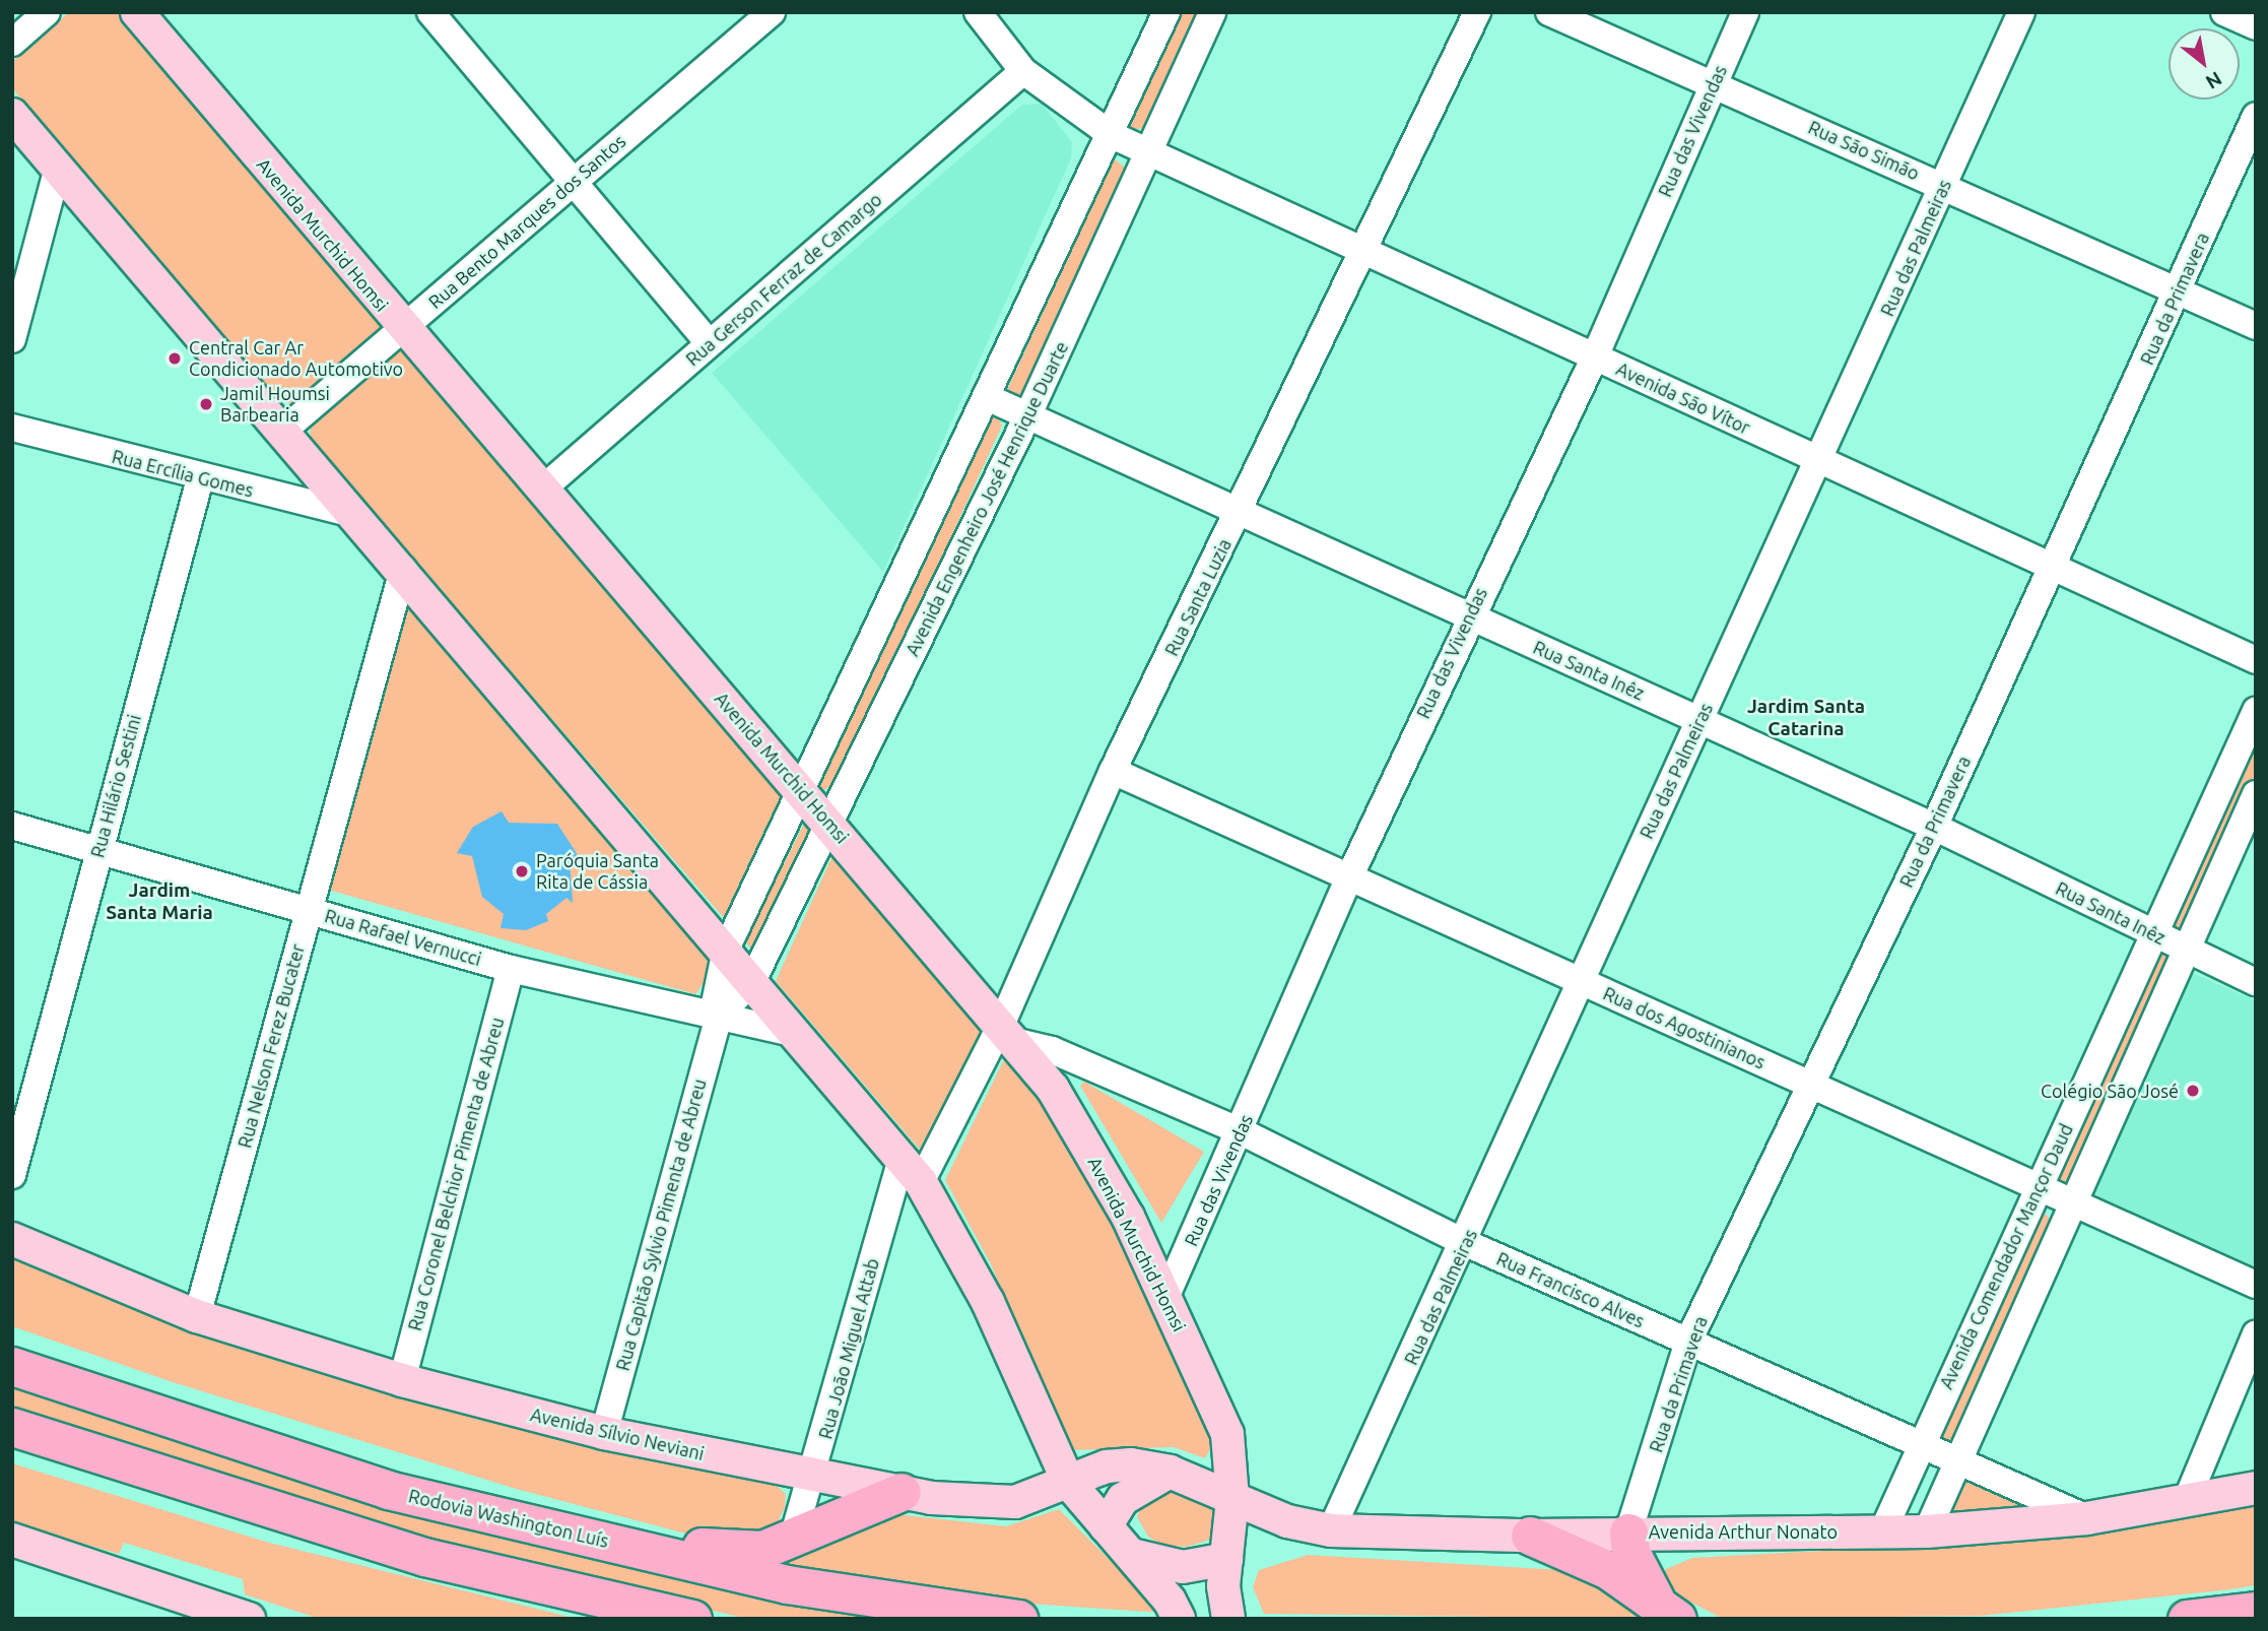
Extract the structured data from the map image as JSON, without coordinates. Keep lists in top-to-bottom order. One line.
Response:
{"streets":{"highway":["Rodovia Washington Luís"],"main road":["Avenida Murchid Homsi","Avenida Sílvio Neviani","Avenida Arthur Nonato"],"street":["Rua das Vivendas","Rua São Simão","Rua Bento Marques dos Santos","Rua das Palmeiras","Rua Gerson Ferraz de Camargo","Rua da Primavera","Avenida São Vítor","Rua Ercília Gomes","Avenida Engenheiro José Henrique Duarte","Rua Santa Luzia","Rua Santa Inêz","Rua Hilário Sestini","Rua Rafael Vernucci","Rua dos Agostinianos","Rua Nelson Ferez Bucater","Rua Coronel Belchior Pimenta de Abreu","Rua Capitão Sylvio Pimenta de Abreu","Avenida Comendador Mançor Daud","Rua Francisco Alves","Rua João Miguel Attab"]},"crossings":[["Rua das Vivendas","Rua São Simão"],["Rua das Vivendas","Avenida Murchid Homsi"],["Rua das Vivendas","Avenida São Vítor"],["Rua das Vivendas","Rua Santa Inêz"],["Rua das Vivendas","Rua dos Agostinianos"],["Rua das Vivendas","Rua Francisco Alves"],["Rua São Simão","Rua das Palmeiras"],["Rua São Simão","Rua da Primavera"],["Rua Bento Marques dos Santos","Avenida Murchid Homsi"],["Avenida Murchid Homsi","Rua Gerson Ferraz de Camargo"],["Avenida Murchid Homsi","Avenida Engenheiro José Henrique Duarte"],["Avenida Murchid Homsi","Rua Santa Luzia"],["Avenida Murchid Homsi","Rua Francisco Alves"],["Avenida Murchid Homsi","Avenida Sílvio Neviani"],["Avenida Murchid Homsi","Avenida Arthur Nonato"],["Rua das Palmeiras","Avenida São Vítor"],["Rua das Palmeiras","Rua Santa Inêz"],["Rua das Palmeiras","Rua dos Agostinianos"],["Rua das Palmeiras","Rua Francisco Alves"],["Rua das Palmeiras","Avenida Arthur Nonato"],["Rua Gerson Ferraz de Camargo","Avenida São Vítor"],["Rua da Primavera","Avenida São Vítor"],["Rua da Primavera","Rua Santa Inêz"],["Rua da Primavera","Rua dos Agostinianos"],["Rua da Primavera","Rua Francisco Alves"],["Rua da Primavera","Avenida Arthur Nonato"],["Avenida São Vítor","Avenida Engenheiro José Henrique Duarte"],["Avenida São Vítor","Rua Santa Luzia"],["Rua Ercília Gomes","Rua Hilário Sestini"],["Avenida Engenheiro José Henrique Duarte","Rua Santa Inêz"],["Avenida Engenheiro José Henrique Duarte","Rua Capitão Sylvio Pimenta de Abreu"],["Rua Santa Luzia","Rua Santa Inêz"],["Rua Santa Luzia","Rua dos Agostinianos"],["Rua Santa Luzia","Rua Francisco Alves"],["Rua Santa Luzia","Rua João Miguel Attab"],["Rua Santa Inêz","Avenida Comendador Mançor Daud"],["Rua Hilário Sestini","Rua Rafael Vernucci"],["Rua Rafael Vernucci","Rua Nelson Ferez Bucater"],["Rua Rafael Vernucci","Rua Coronel Belchior Pimenta de Abreu"],["Rua Rafael Vernucci","Rua Capitão Sylvio Pimenta de Abreu"],["Rua dos Agostinianos","Avenida Comendador Mançor Daud"],["Rua Nelson Ferez Bucater","Avenida Sílvio Neviani"],["Rua Coronel Belchior Pimenta de Abreu","Avenida Sílvio Neviani"],["Rua Capitão Sylvio Pimenta de Abreu","Avenida Sílvio Neviani"],["Avenida Comendador Mançor Daud","Rua Francisco Alves"],["Avenida Comendador Mançor Daud","Avenida Arthur Nonato"],["Rua Francisco Alves","Avenida Arthur Nonato"],["Rua João Miguel Attab","Avenida Sílvio Neviani"],["Avenida Sílvio Neviani","Avenida Arthur Nonato"]],"districts":["Jardim Santa Catarina","Jardim Santa Maria"],"places":["Central Car Ar Condicionado Automotivo","Jamil Houmsi Barbearia","Paróquia Santa Rita de Cássia","Colégio São José"],"north":"bottom right"}
